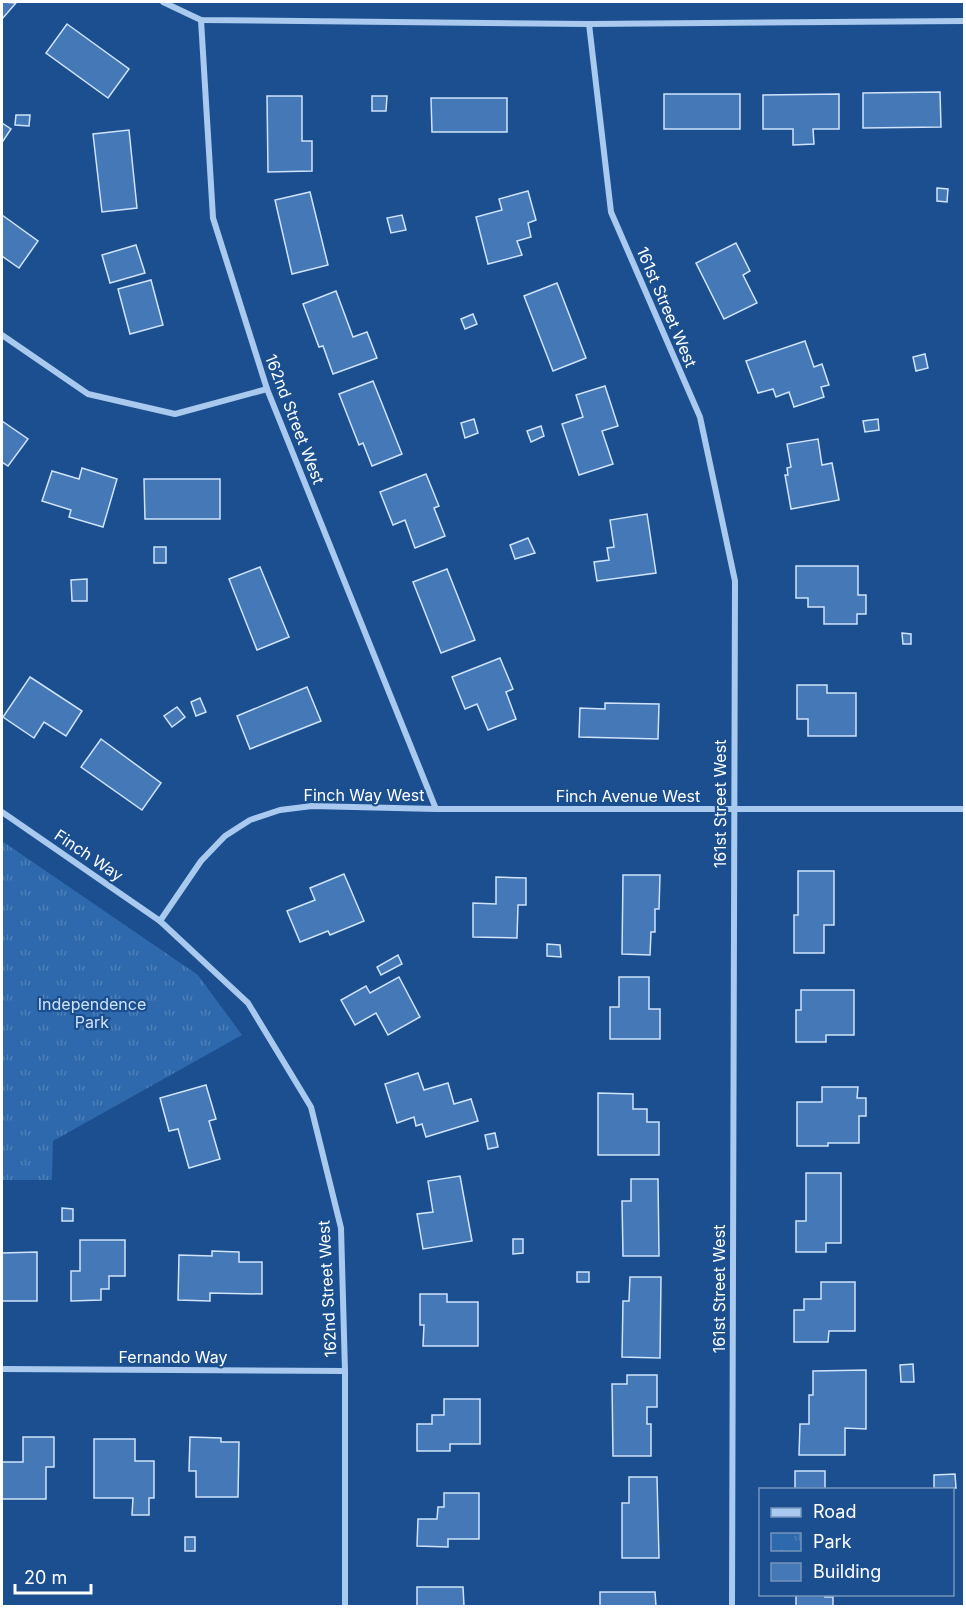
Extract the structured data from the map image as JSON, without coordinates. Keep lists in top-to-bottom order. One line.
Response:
{"streets":{"street":["161st Street West","162nd Street West","Finch Way West","Finch Avenue West","Finch Way","Fernando Way"]},"crossings":[["161st Street West","Finch Avenue West"],["162nd Street West","Finch Way West"],["162nd Street West","Finch Avenue West"],["162nd Street West","Finch Way"],["162nd Street West","Fernando Way"],["Finch Way West","Finch Avenue West"],["Finch Way West","Finch Way"]],"parks":["Independence Park"],"legend":["Road","Park","Building"],"scale_bar":"20 m"}
